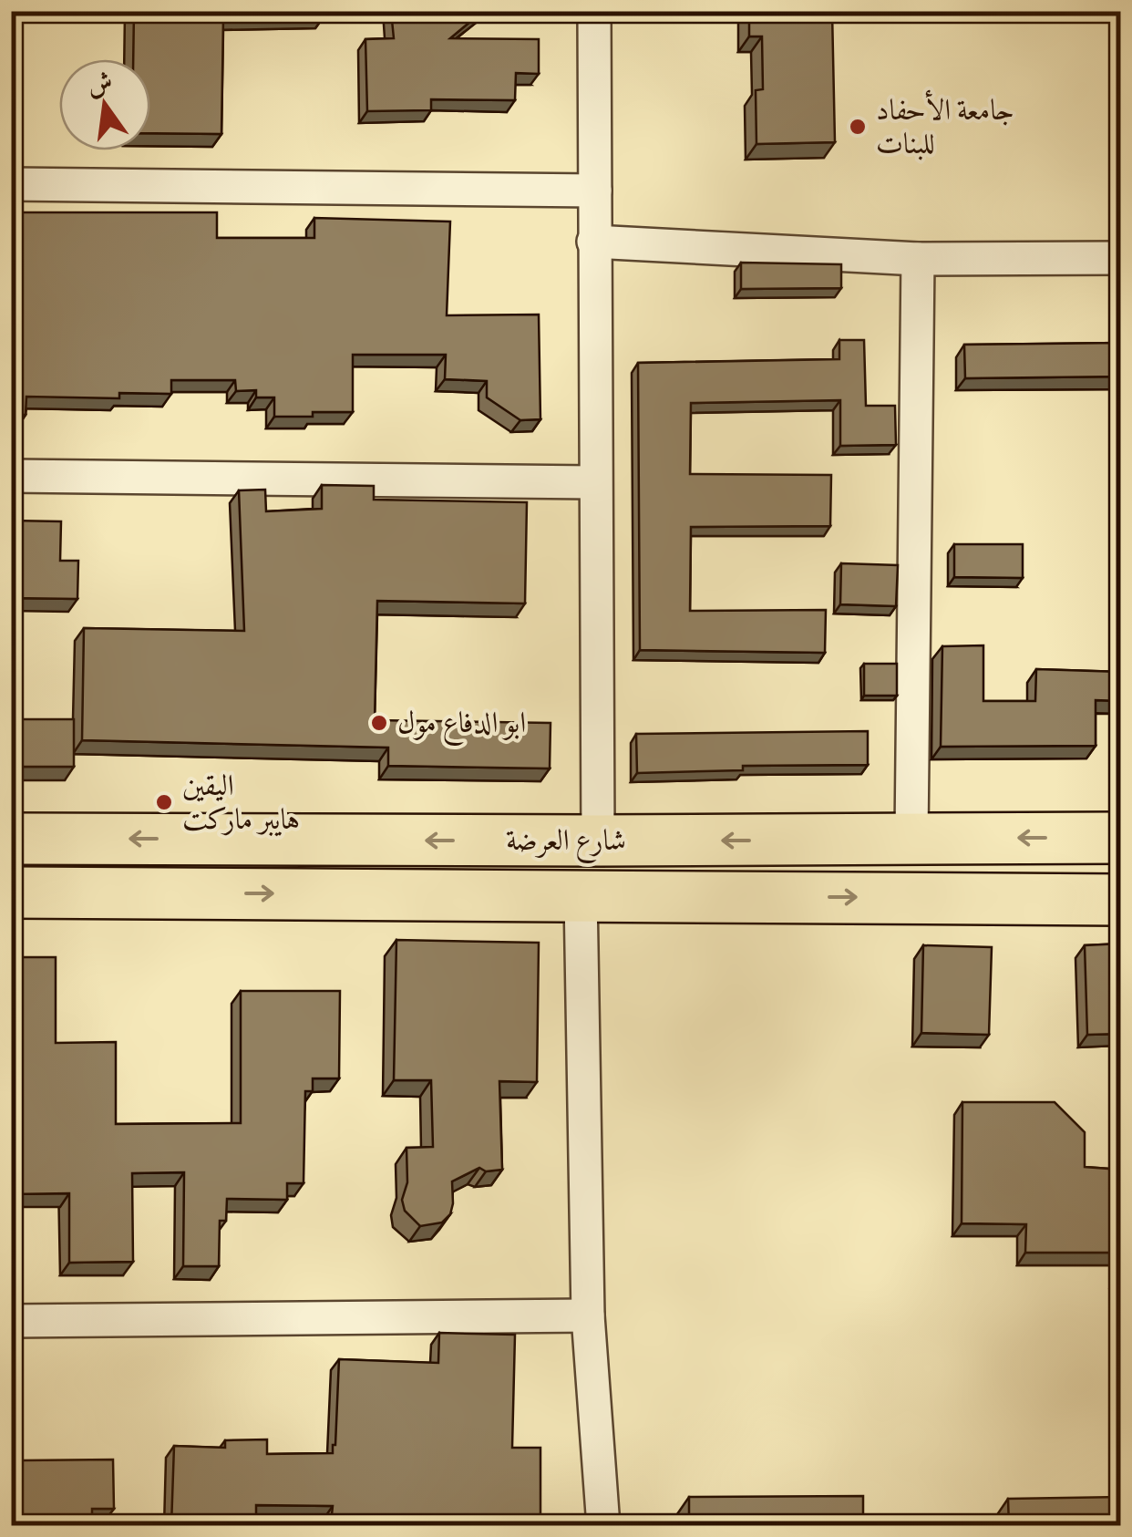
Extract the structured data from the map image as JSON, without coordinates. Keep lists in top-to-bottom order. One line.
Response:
{"streets":{"main road":["شارع العرضة"]},"places":["جامعة الأحفاد للبنات","ابو الدفاع مول","اليقين هايبر ماركت"],"north":"top"}
